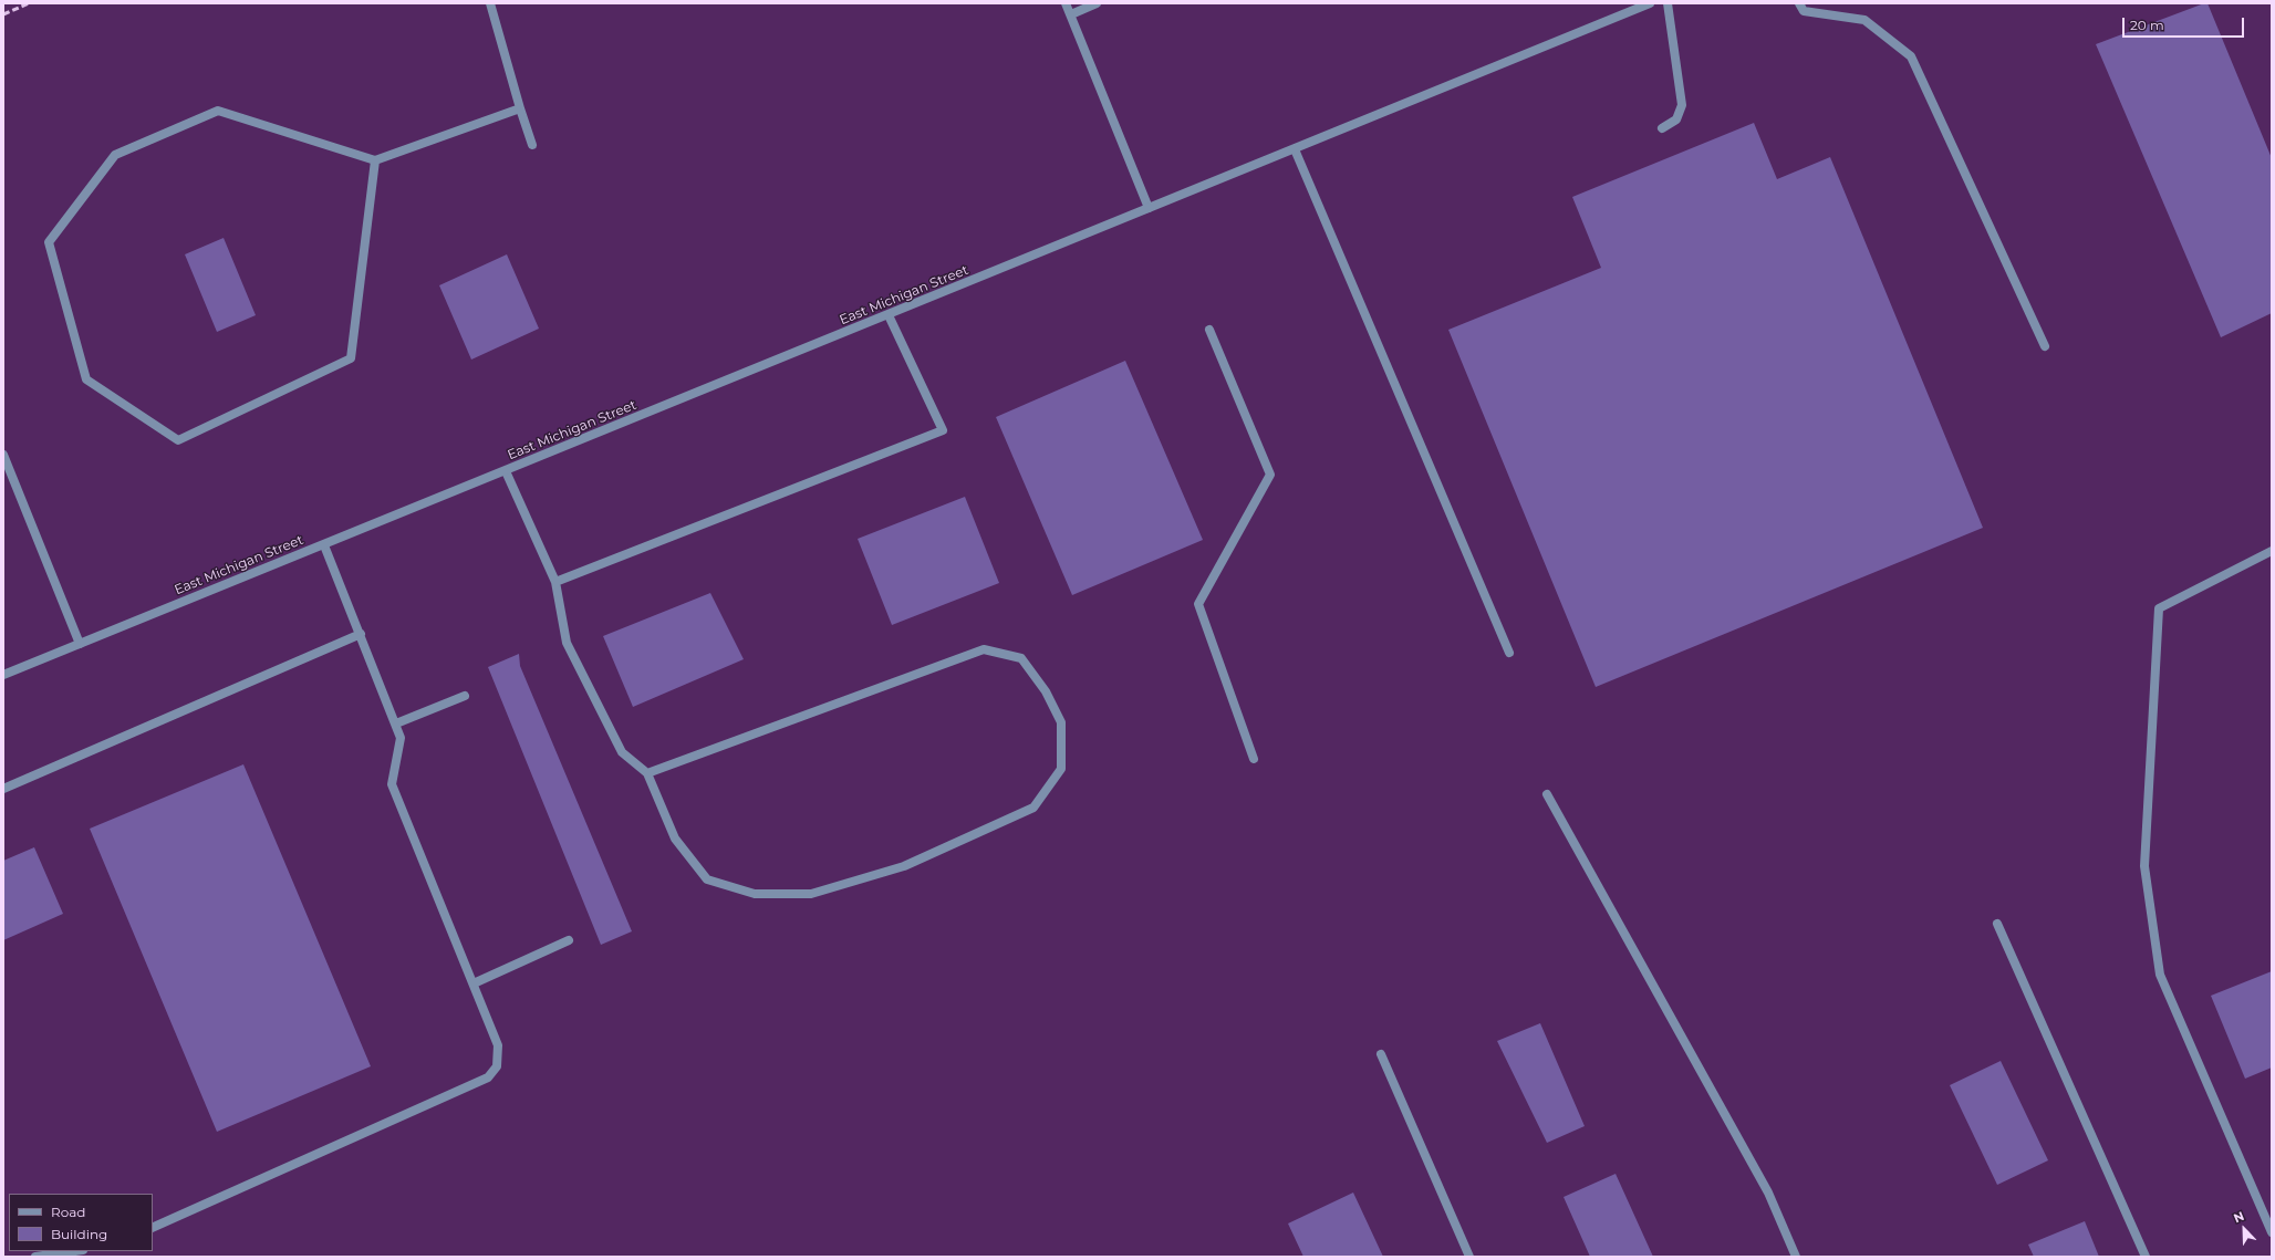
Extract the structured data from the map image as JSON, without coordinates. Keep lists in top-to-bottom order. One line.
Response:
{"streets":{"street":["East Michigan Street"]},"legend":["Road","Building"],"scale_bar":"20 m","north":"top left"}
